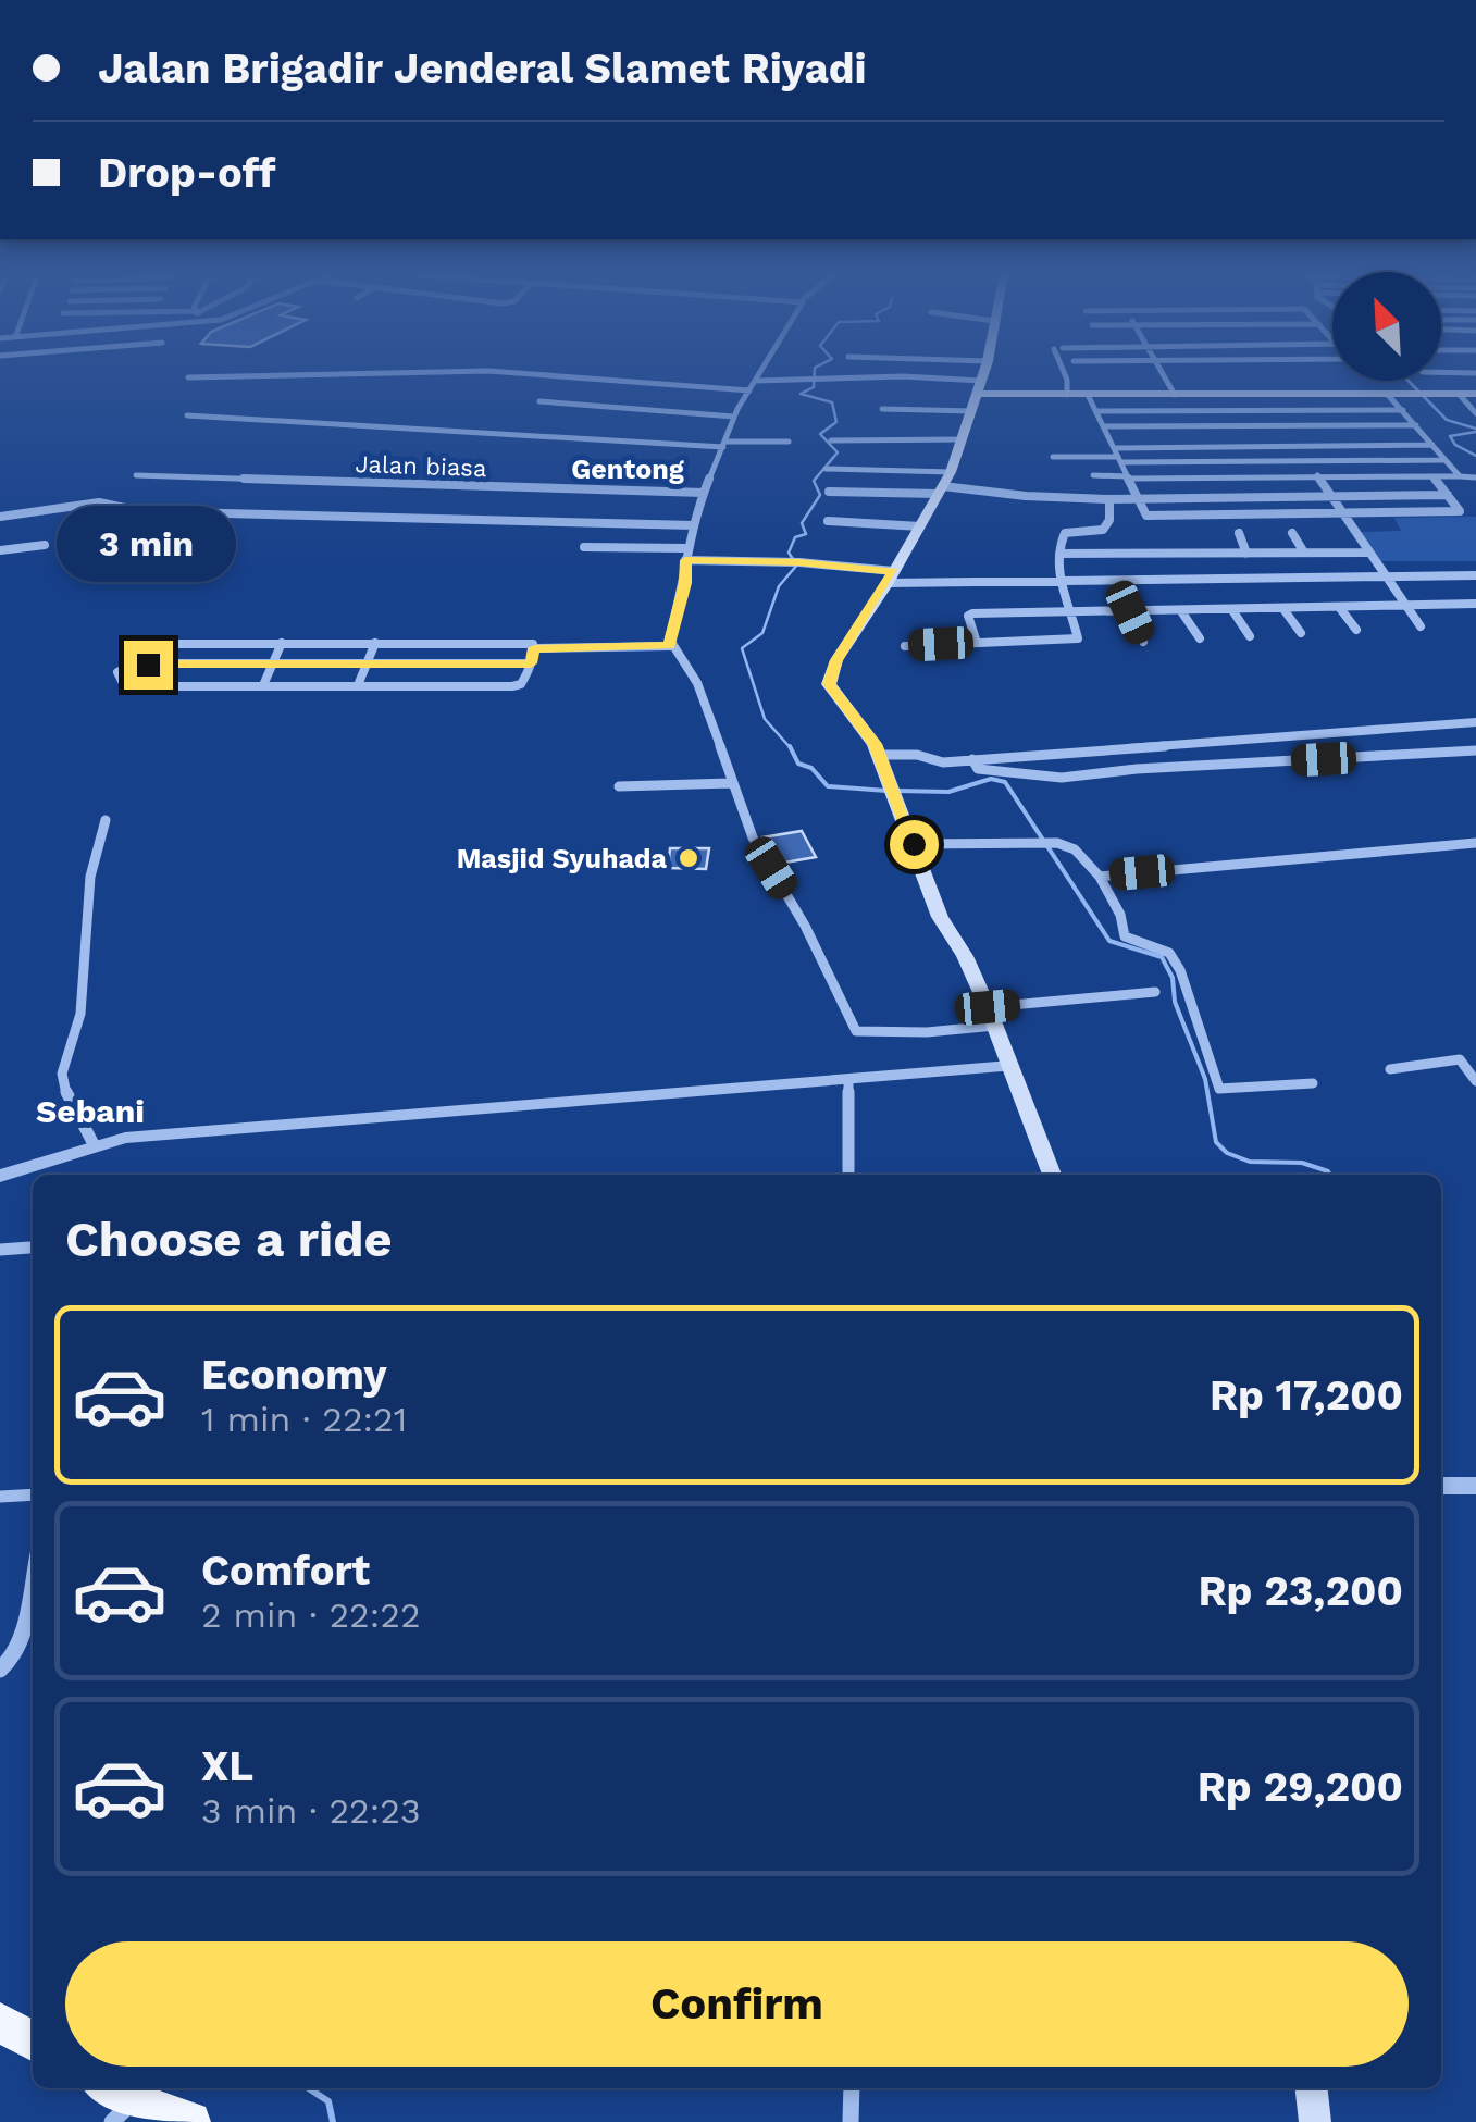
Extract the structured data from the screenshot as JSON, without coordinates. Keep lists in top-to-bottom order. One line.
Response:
{"streets":{"street":["Jalan biasa"]},"districts":["Gentong","Sebani"],"places":["Masjid Syuhada"],"north":"top left","page":{"banner":["Jalan Brigadir Jenderal Slamet Riyadi","Drop-off"],"bubble":"3 min","heading":"Choose a ride","list":[{"name":"Economy","note":"1 min · 22:21","value":"Rp 17,200"},{"name":"Comfort","note":"2 min · 22:22","value":"Rp 23,200"},{"name":"XL","note":"3 min · 22:23","value":"Rp 29,200"}],"buttons":"Confirm"}}
